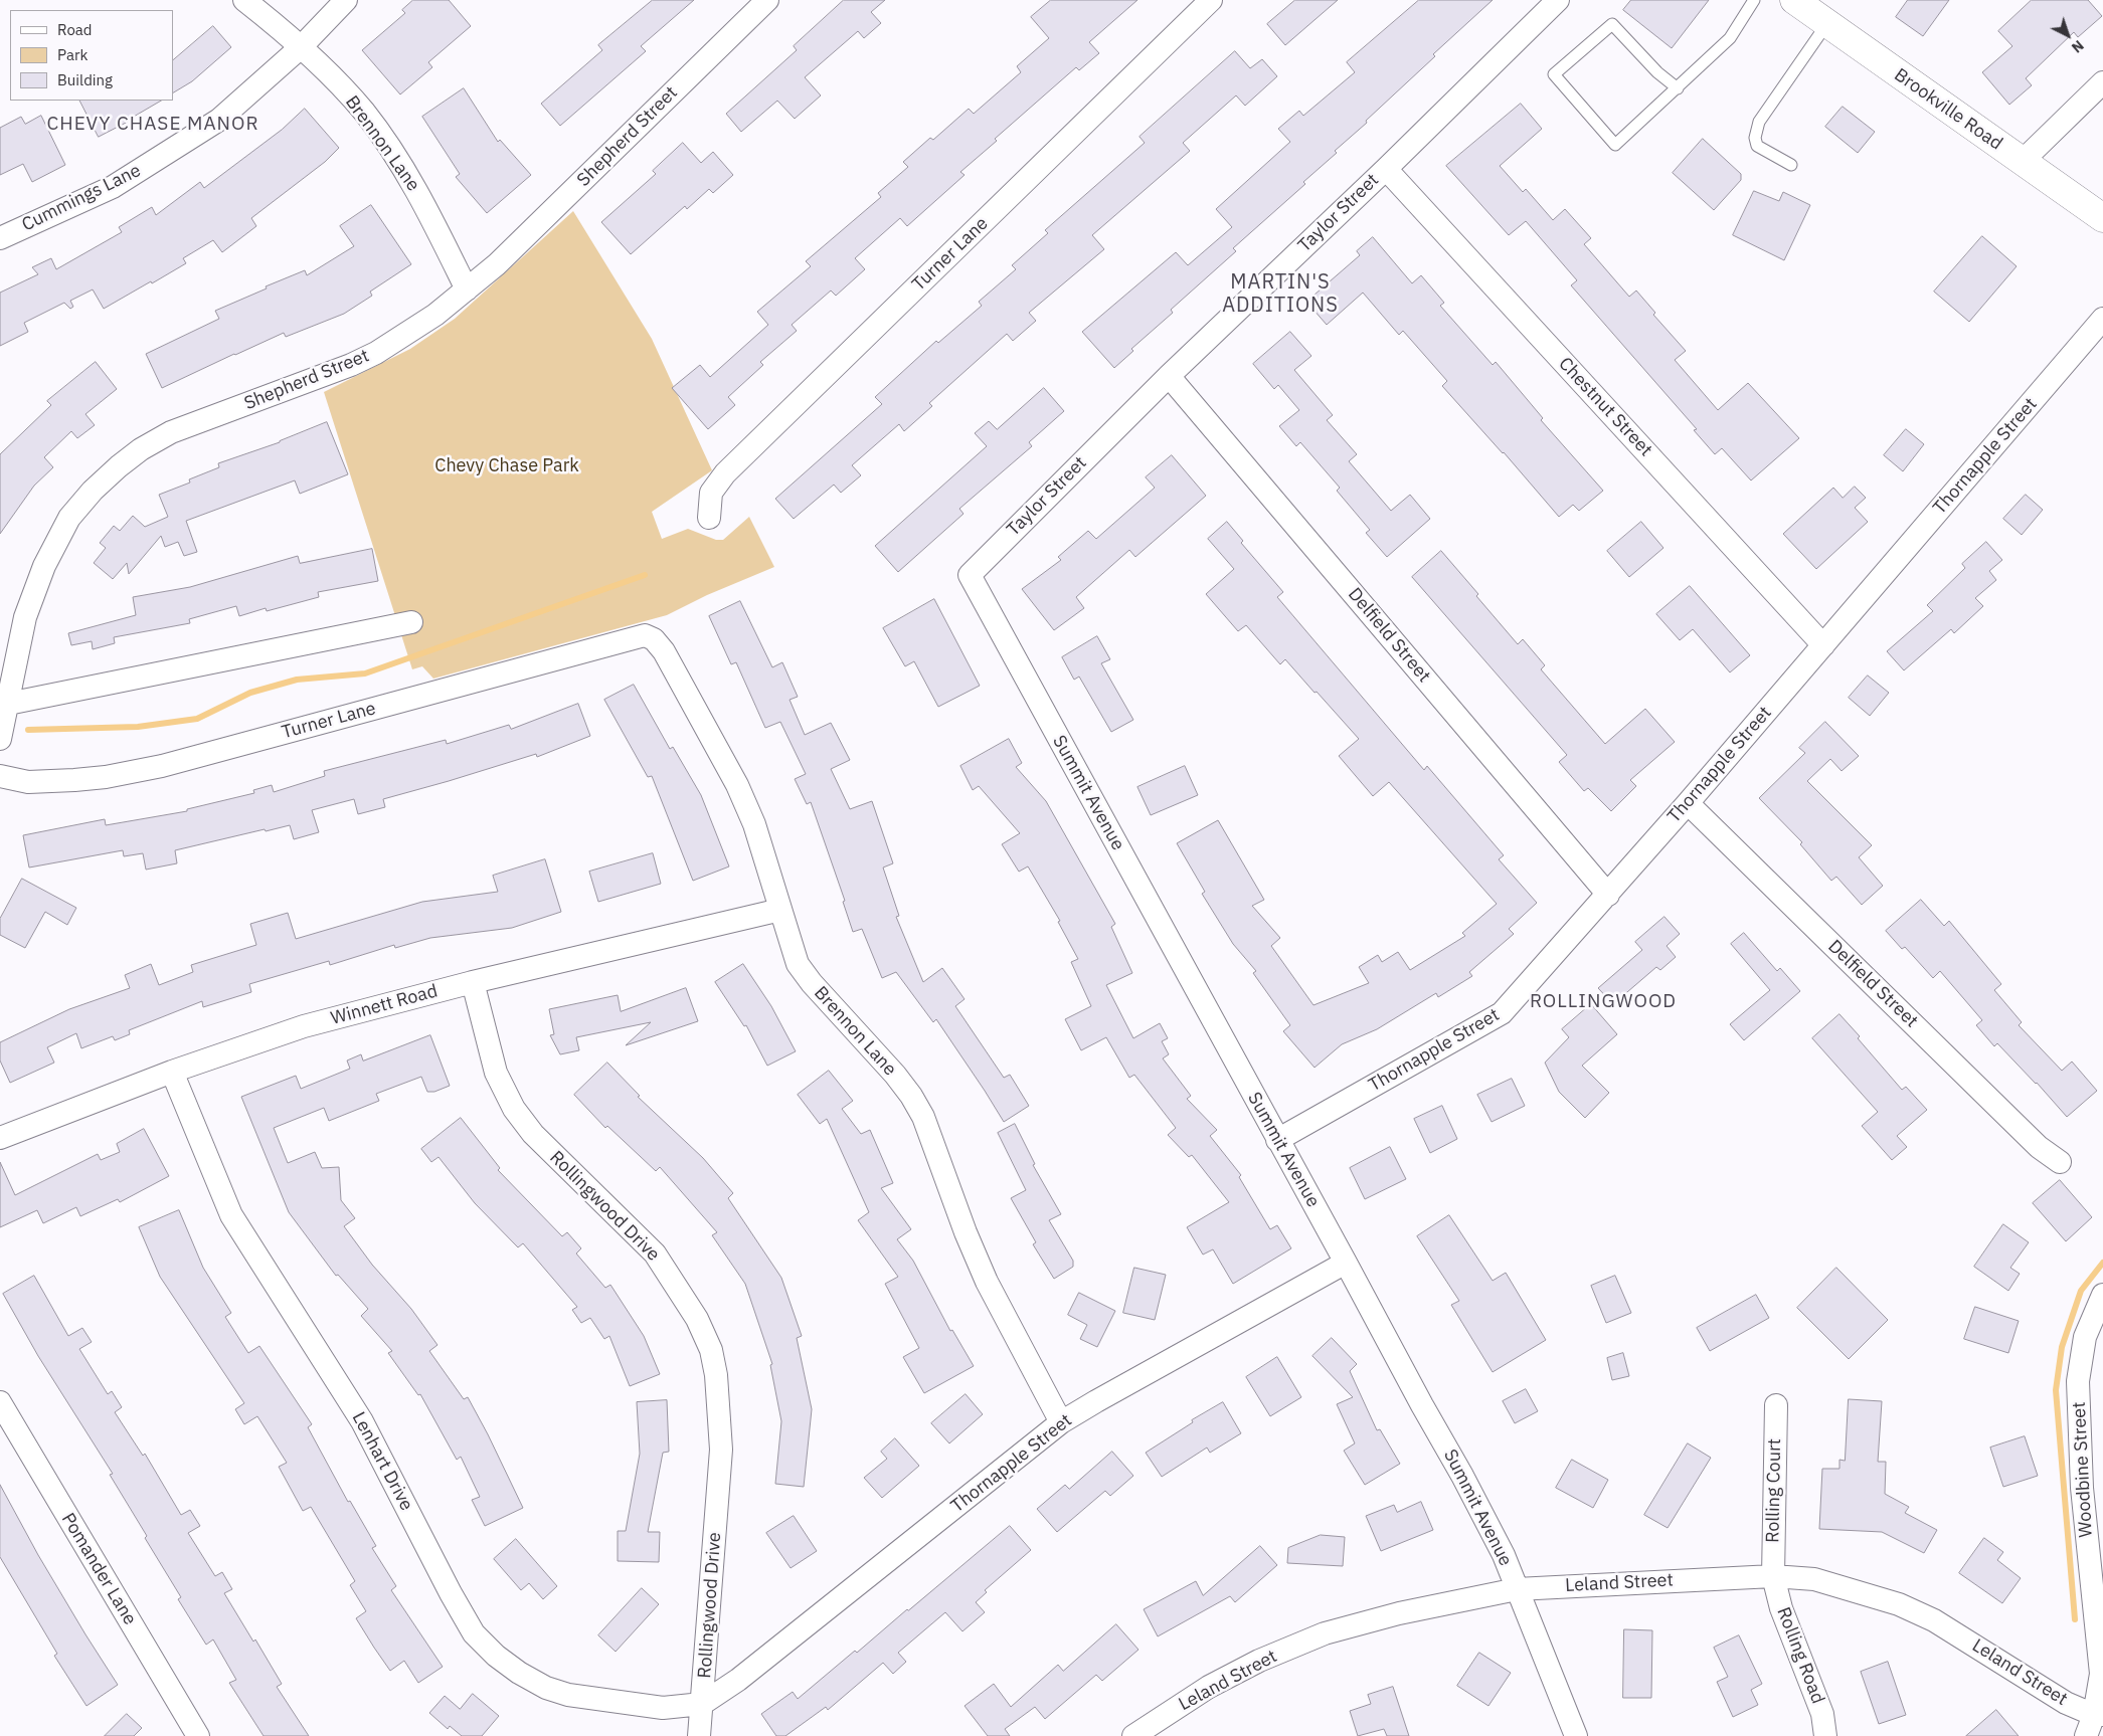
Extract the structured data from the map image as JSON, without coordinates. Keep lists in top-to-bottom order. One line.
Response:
{"streets":{"main road":["Brookville Road"],"street":["Shepherd Street","Brennon Lane","Cummings Lane","Taylor Street","Turner Lane","Chestnut Street","Thornapple Street","Delfield Street","Summit Avenue","Winnett Road","Rollingwood Drive","Lenhart Drive","Woodbine Street","Rolling Court","Pomander Lane","Leland Street","Rolling Road"]},"crossings":[["Shepherd Street","Brennon Lane"],["Brennon Lane","Cummings Lane"],["Brennon Lane","Turner Lane"],["Brennon Lane","Thornapple Street"],["Brennon Lane","Winnett Road"],["Taylor Street","Chestnut Street"],["Taylor Street","Delfield Street"],["Taylor Street","Summit Avenue"],["Chestnut Street","Thornapple Street"],["Thornapple Street","Delfield Street"],["Thornapple Street","Summit Avenue"],["Thornapple Street","Rollingwood Drive"],["Thornapple Street","Lenhart Drive"],["Summit Avenue","Leland Street"],["Winnett Road","Rollingwood Drive"],["Winnett Road","Lenhart Drive"],["Rollingwood Drive","Lenhart Drive"],["Woodbine Street","Leland Street"],["Rolling Court","Leland Street"],["Rolling Court","Rolling Road"],["Leland Street","Rolling Road"]],"districts":["CHEVY CHASE MANOR","MARTIN'S ADDITIONS","ROLLINGWOOD"],"parks":["Chevy Chase Park"],"legend":["Road","Park","Building"],"north":"bottom right"}
